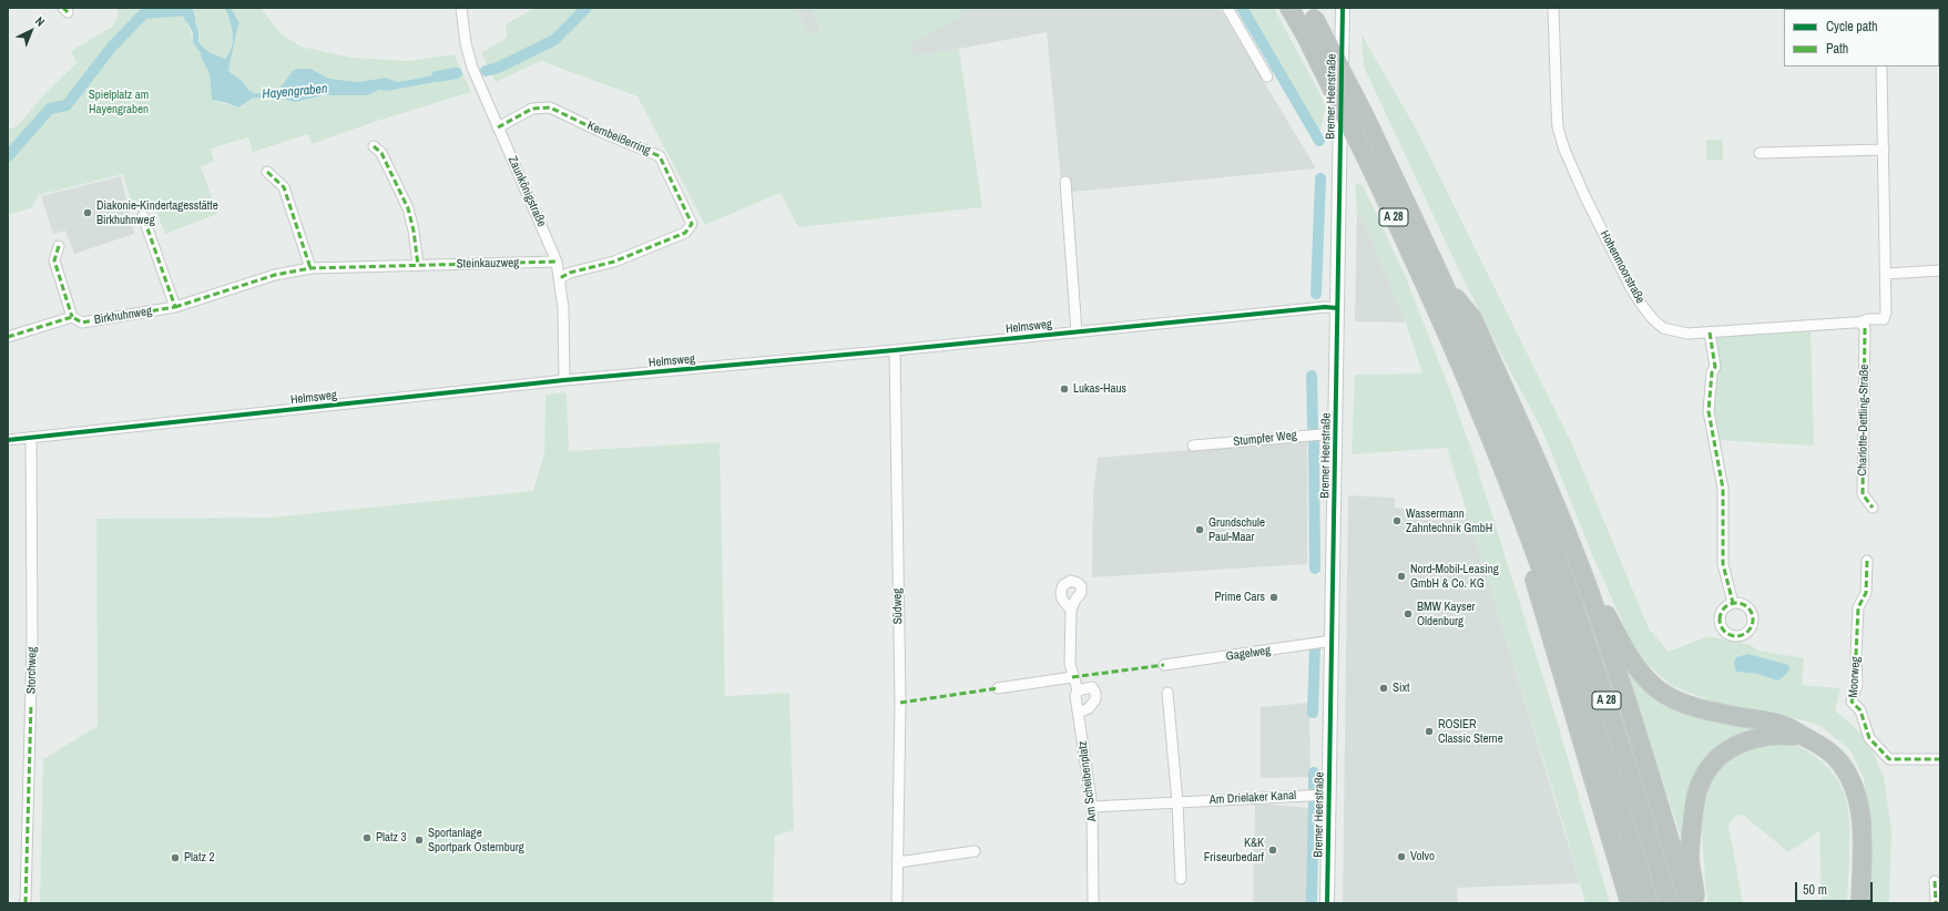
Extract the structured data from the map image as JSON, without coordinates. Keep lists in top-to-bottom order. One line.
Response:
{"streets":{"highway":["A 28"],"street":["Bremer Heerstraße","Kernbeißerring","Zaunkönigstraße","Steinkauzweg","Hohenmoorstraße","Birkhuhnweg","Helmsweg","Charlotte-Dettling-Straße","Stumpfer Weg","Südweg","Gagelweg","Storchweg","Moorweg","Am Scheibenplatz","Am Drielaker Kanal"]},"crossings":[["Bremer Heerstraße","Helmsweg"],["Bremer Heerstraße","Stumpfer Weg"],["Bremer Heerstraße","Gagelweg"],["Bremer Heerstraße","Am Drielaker Kanal"],["Kernbeißerring","Zaunkönigstraße"],["Zaunkönigstraße","Steinkauzweg"],["Zaunkönigstraße","Helmsweg"],["Steinkauzweg","Birkhuhnweg"],["Hohenmoorstraße","Charlotte-Dettling-Straße"],["Helmsweg","Südweg"],["Helmsweg","Storchweg"],["Am Scheibenplatz","Am Drielaker Kanal"]],"water":["Hayengraben"],"parks":["Spielplatz am Hayengraben"],"places":["Diakonie-Kindertagesstätte Birkhuhnweg","Lukas-Haus","Wassermann Zahntechnik GmbH","Grundschule Paul-Maar","Nord-Mobil-Leasing GmbH & Co. KG","Prime Cars","BMW Kayser Oldenburg","Sixt","ROSIER Classic Sterne","Platz 3","Sportanlage Sportpark Osternburg","K&K Friseurbedarf","Volvo","Platz 2"],"legend":["Cycle path","Path"],"scale_bar":"50 m","north":"top right"}
